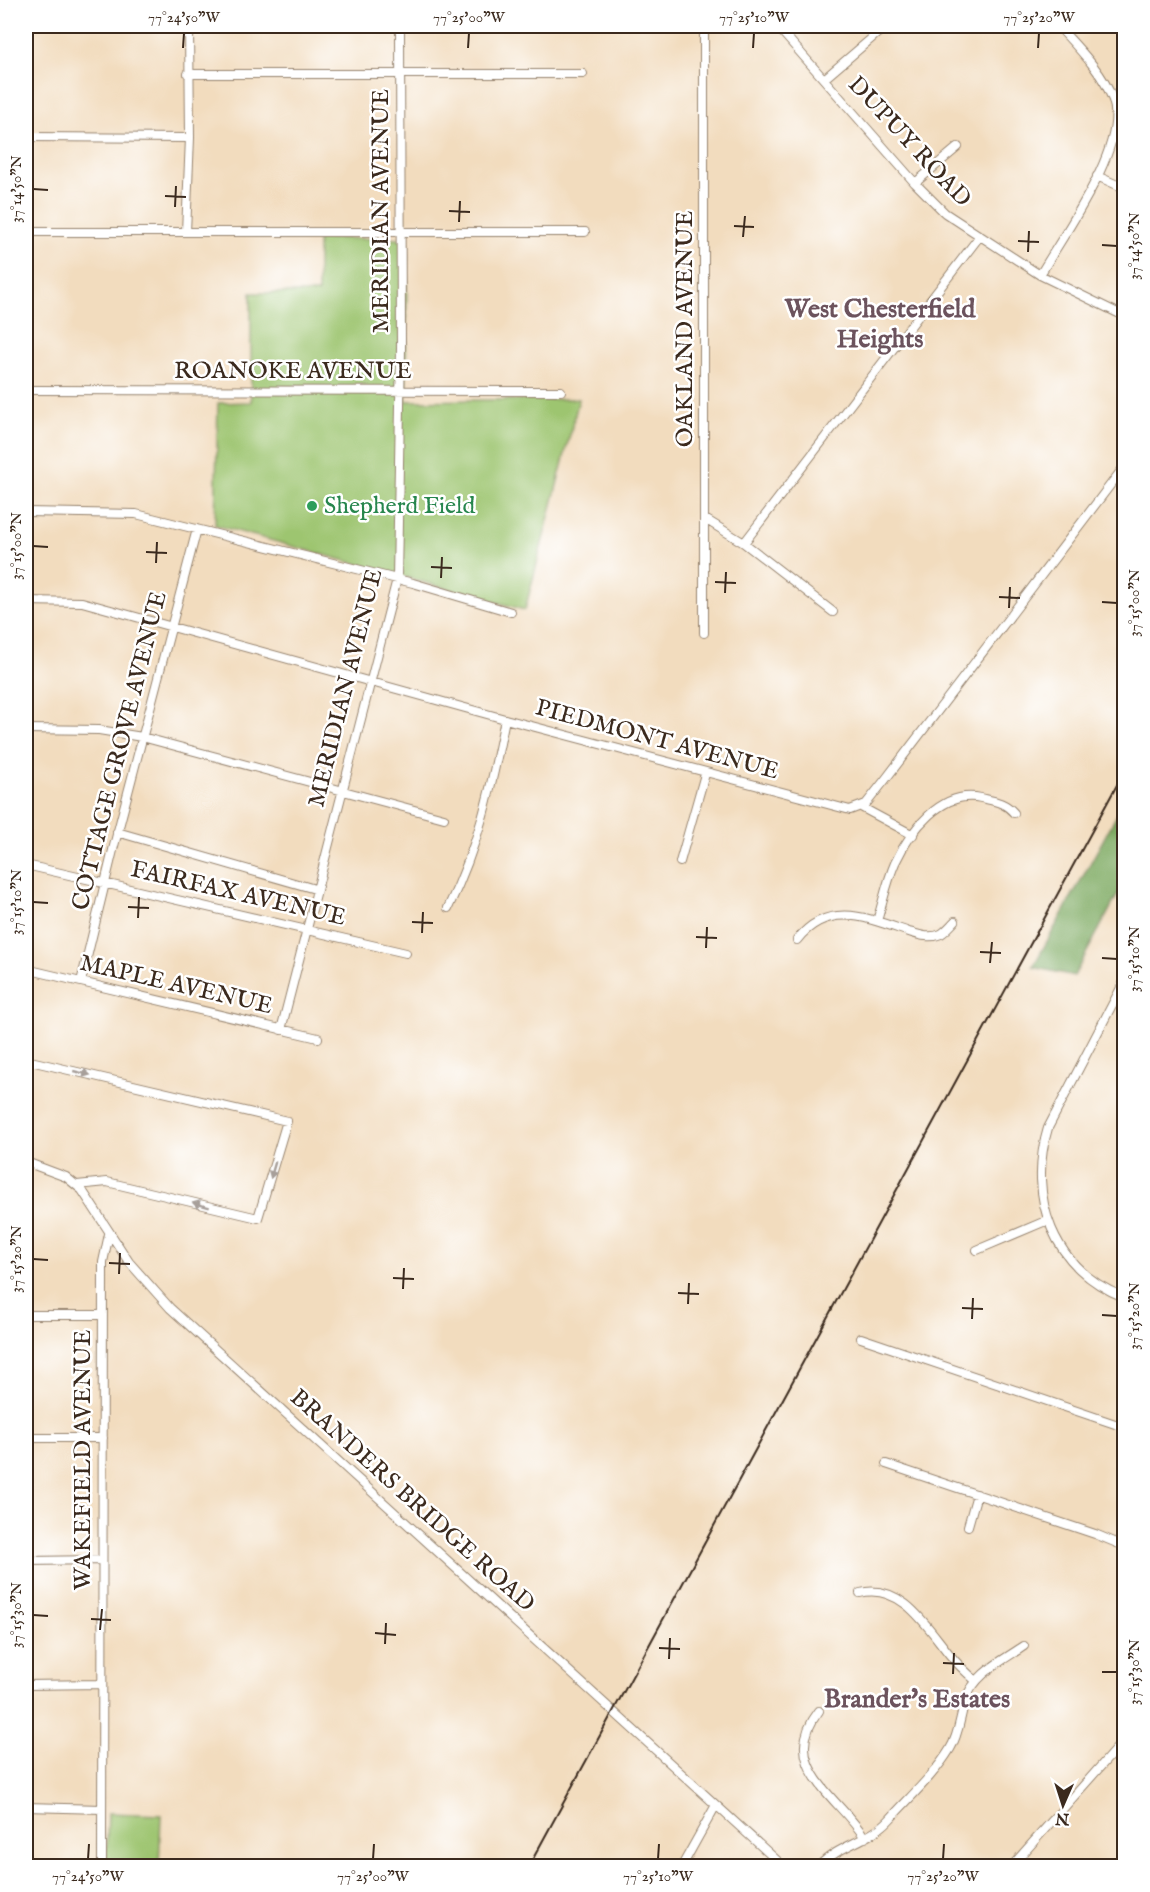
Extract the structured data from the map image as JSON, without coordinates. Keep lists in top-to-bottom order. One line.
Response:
{"streets":{"street":["DUPUY ROAD","MERIDIAN AVENUE","OAKLAND AVENUE","ROANOKE AVENUE","PIEDMONT AVENUE","COTTAGE GROVE AVENUE","FAIRFAX AVENUE","MAPLE AVENUE","WAKEFIELD AVENUE","BRANDERS BRIDGE ROAD"]},"crossings":[["MERIDIAN AVENUE","ROANOKE AVENUE"],["MERIDIAN AVENUE","PIEDMONT AVENUE"],["MERIDIAN AVENUE","FAIRFAX AVENUE"],["MERIDIAN AVENUE","MAPLE AVENUE"],["PIEDMONT AVENUE","COTTAGE GROVE AVENUE"],["COTTAGE GROVE AVENUE","FAIRFAX AVENUE"],["COTTAGE GROVE AVENUE","MAPLE AVENUE"],["WAKEFIELD AVENUE","BRANDERS BRIDGE ROAD"]],"districts":["West Chesterfield Heights","Brander's Estates"],"places":["Shepherd Field"],"north":"bottom","coordinates":["77°24'50\"W","77°25'00\"W","77°25'10\"W","77°25'20\"W","37°14'50\"N","37°15'00\"N","37°15'10\"N","37°15'20\"N","37°15'30\"N"]}
